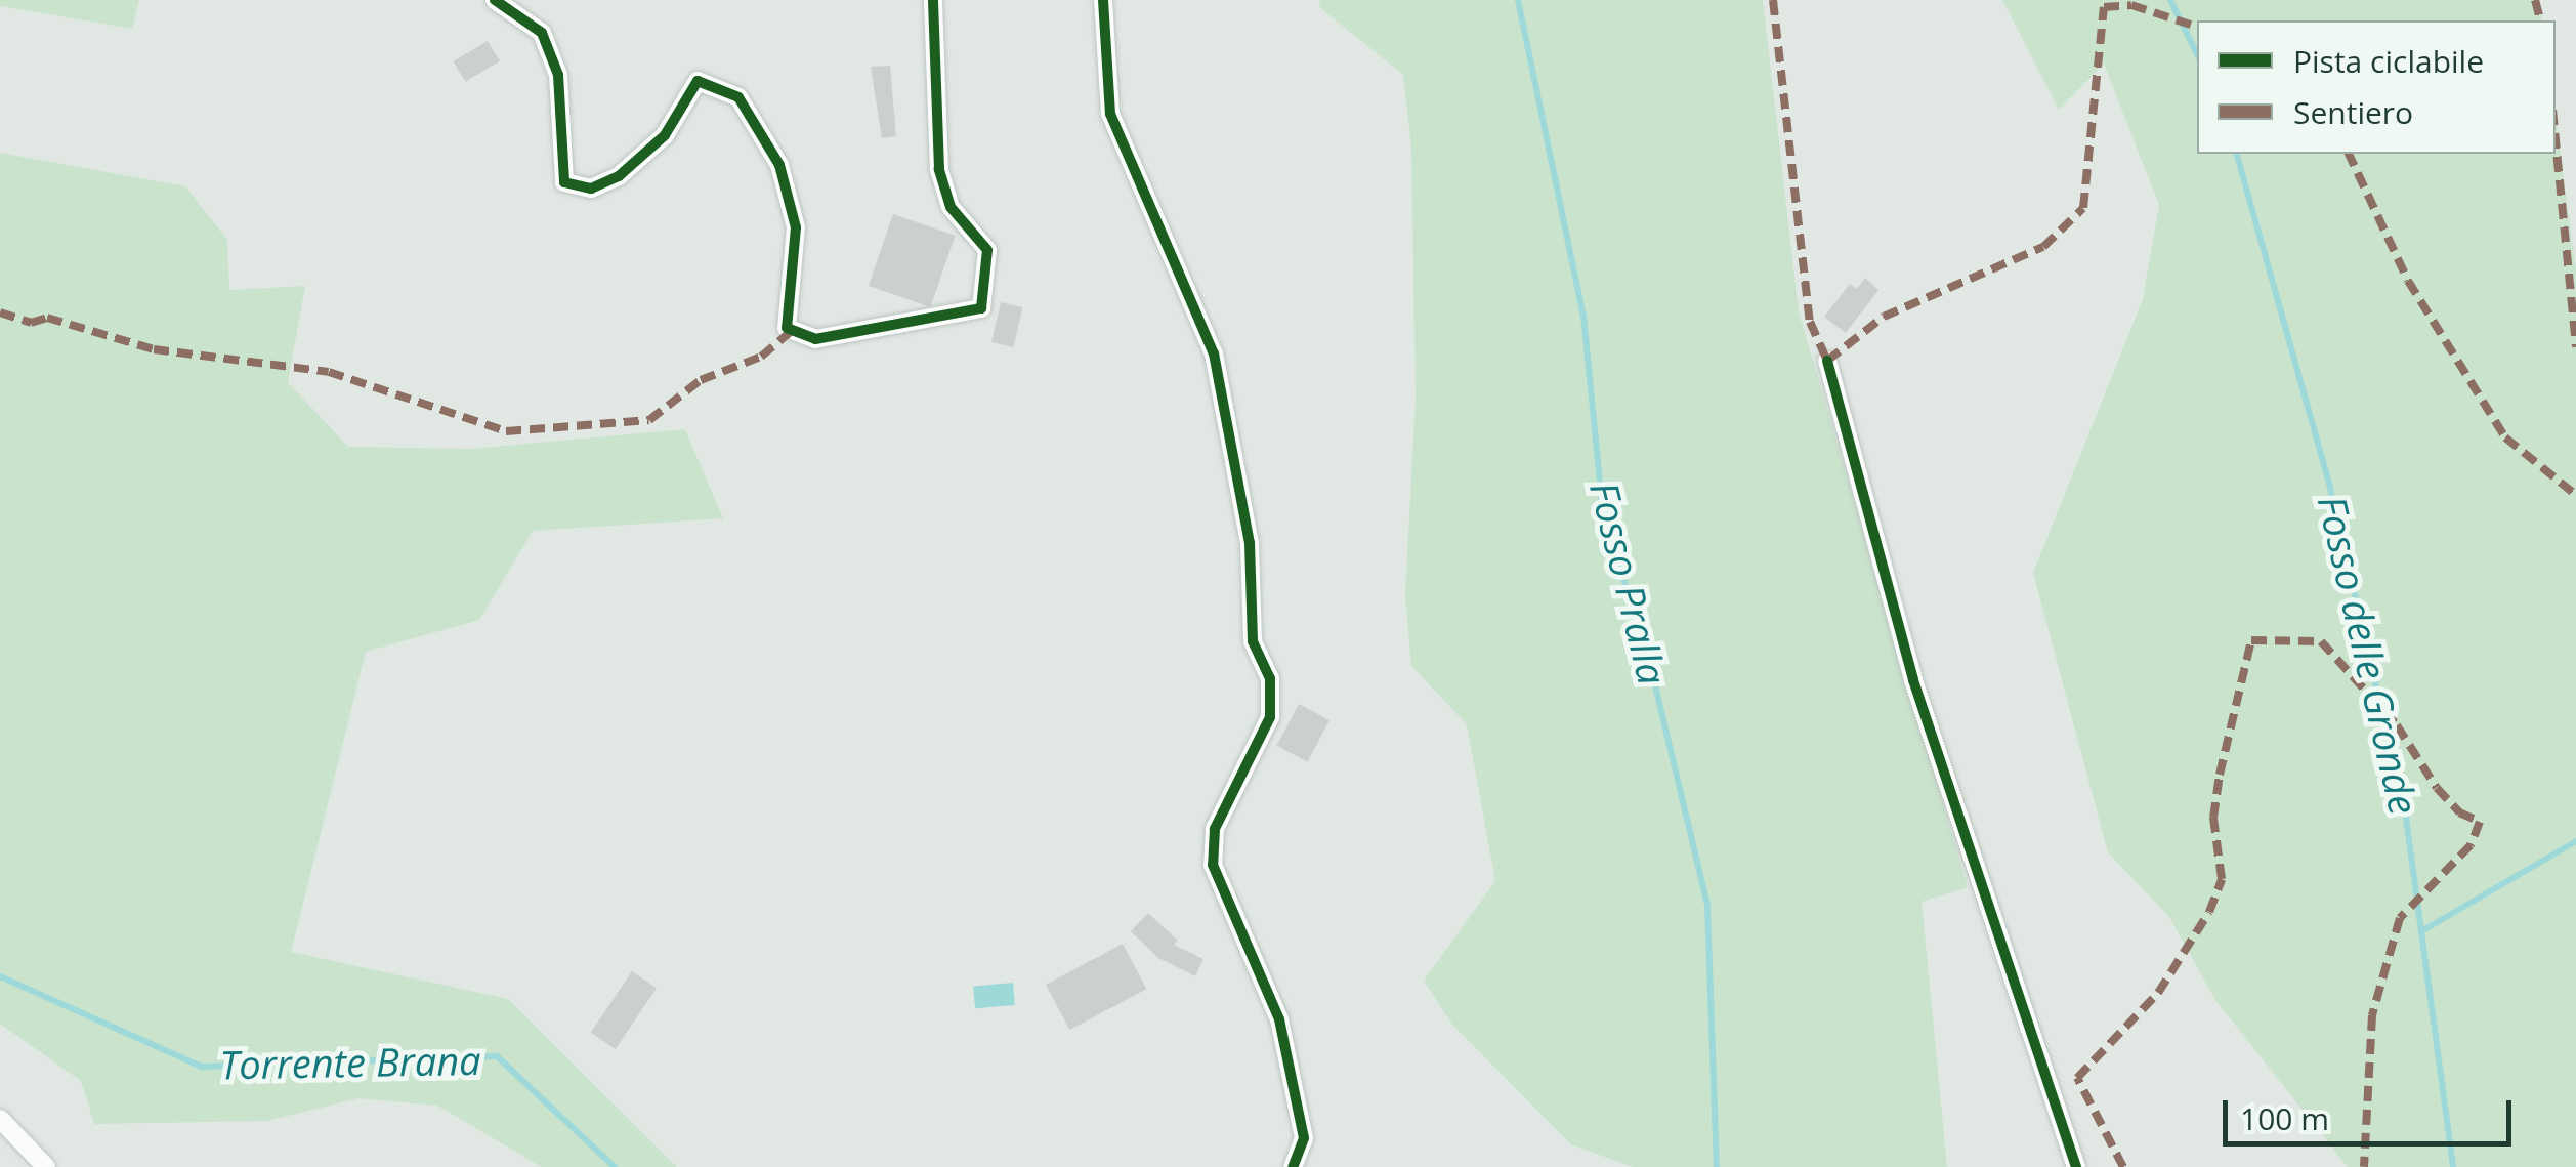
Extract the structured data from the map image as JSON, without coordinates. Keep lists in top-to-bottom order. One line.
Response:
{"water":["Fosso Pralla","Fosso delle Gronde","Torrente Brana"],"legend":["Pista ciclabile","Sentiero"],"scale_bar":"100 m"}
